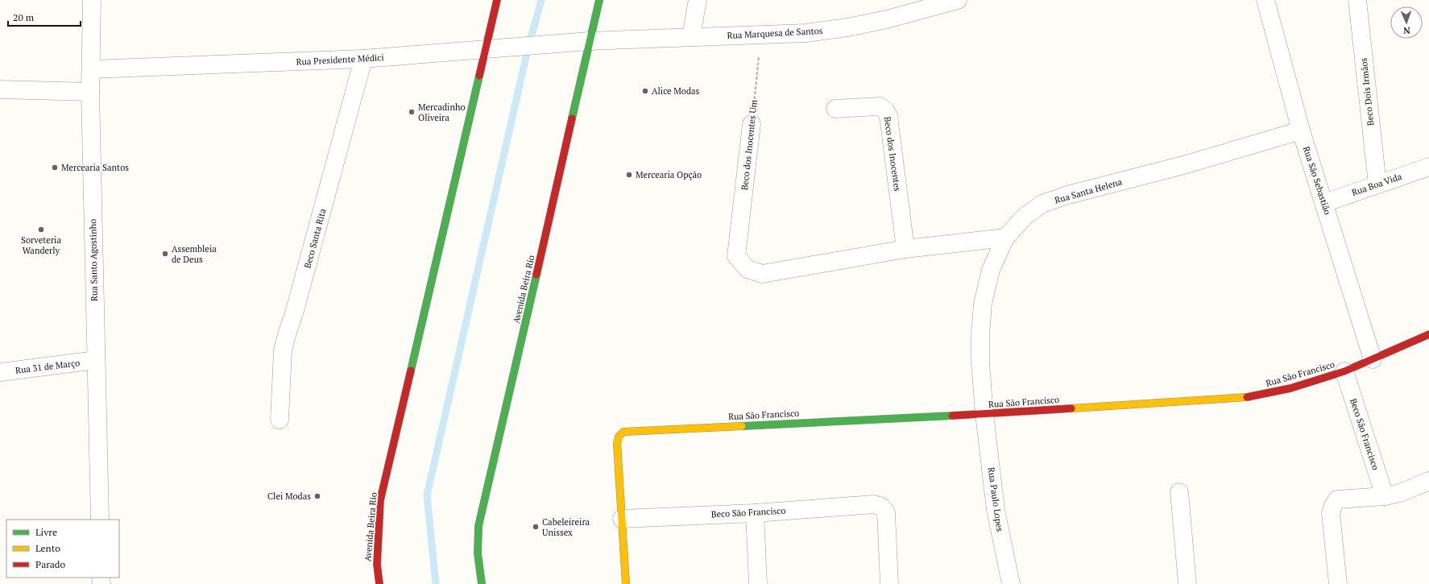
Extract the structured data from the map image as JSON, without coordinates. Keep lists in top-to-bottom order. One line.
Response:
{"streets":{"street":["Rua Marquesa de Santos","Rua Presidente Médici","Beco Dois Irmãos","Beco dos Inocentes Um","Beco dos Inocentes","Rua São Sebastião","Rua Boa Vida","Rua Santa Helena","Beco Santa Rita","Rua Santo Agostinho","Avenida Beira Rio","Rua 31 de Março","Rua São Francisco","Beco São Francisco","Rua Paulo Lopes"]},"crossings":[["Rua Marquesa de Santos","Rua Presidente Médici"],["Rua Marquesa de Santos","Beco dos Inocentes Um"],["Rua Marquesa de Santos","Avenida Beira Rio"],["Rua Presidente Médici","Beco Santa Rita"],["Rua Presidente Médici","Rua Santo Agostinho"],["Rua Presidente Médici","Avenida Beira Rio"],["Beco Dois Irmãos","Rua Boa Vida"],["Beco dos Inocentes Um","Beco dos Inocentes"],["Rua São Sebastião","Rua Boa Vida"],["Rua São Sebastião","Rua Santa Helena"],["Rua São Sebastião","Rua São Francisco"],["Rua Santa Helena","Rua São Francisco"],["Rua Santa Helena","Rua Paulo Lopes"],["Rua Santo Agostinho","Rua 31 de Março"],["Rua São Francisco","Beco São Francisco"],["Rua São Francisco","Rua Paulo Lopes"]],"places":["Alice Modas","Mercadinho Oliveira","Mercearia Santos","Mercearia Opção","Sorveteria Wanderly","Assembleia de Deus","Clei Modas","Cabeleireira Unissex"],"legend":["Livre","Lento","Parado"],"scale_bar":"20 m","north":"bottom"}
